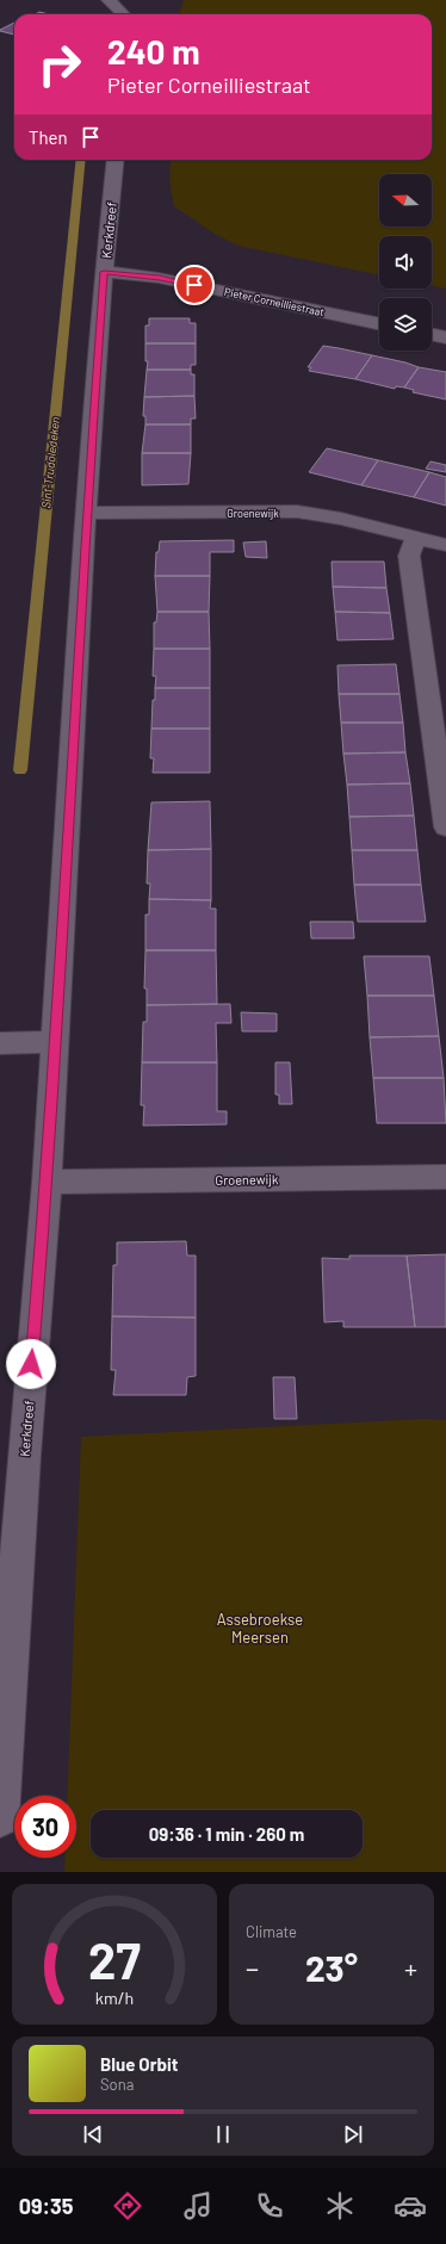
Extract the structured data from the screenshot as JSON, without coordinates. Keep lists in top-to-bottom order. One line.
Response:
{"streets":{"street":["Kerkdreef","Pieter Corneilliestraat","Groenewijk"]},"crossings":[["Kerkdreef","Pieter Corneilliestraat"],["Kerkdreef","Groenewijk"]],"water":["Sint-Trudoledeken"],"parks":["Assebroekse Meersen"],"north":"left","page":{"turn":["240 m","Pieter Corneilliestraat"],"then":"Then","limit":"30","trip":"09:36 · 1 min · 260 m","tile":"Climate","heat":["−","23°","+"],"song":["Blue Orbit","Sona"],"tabs":"09:35","gauge":["27","km/h"]}}
